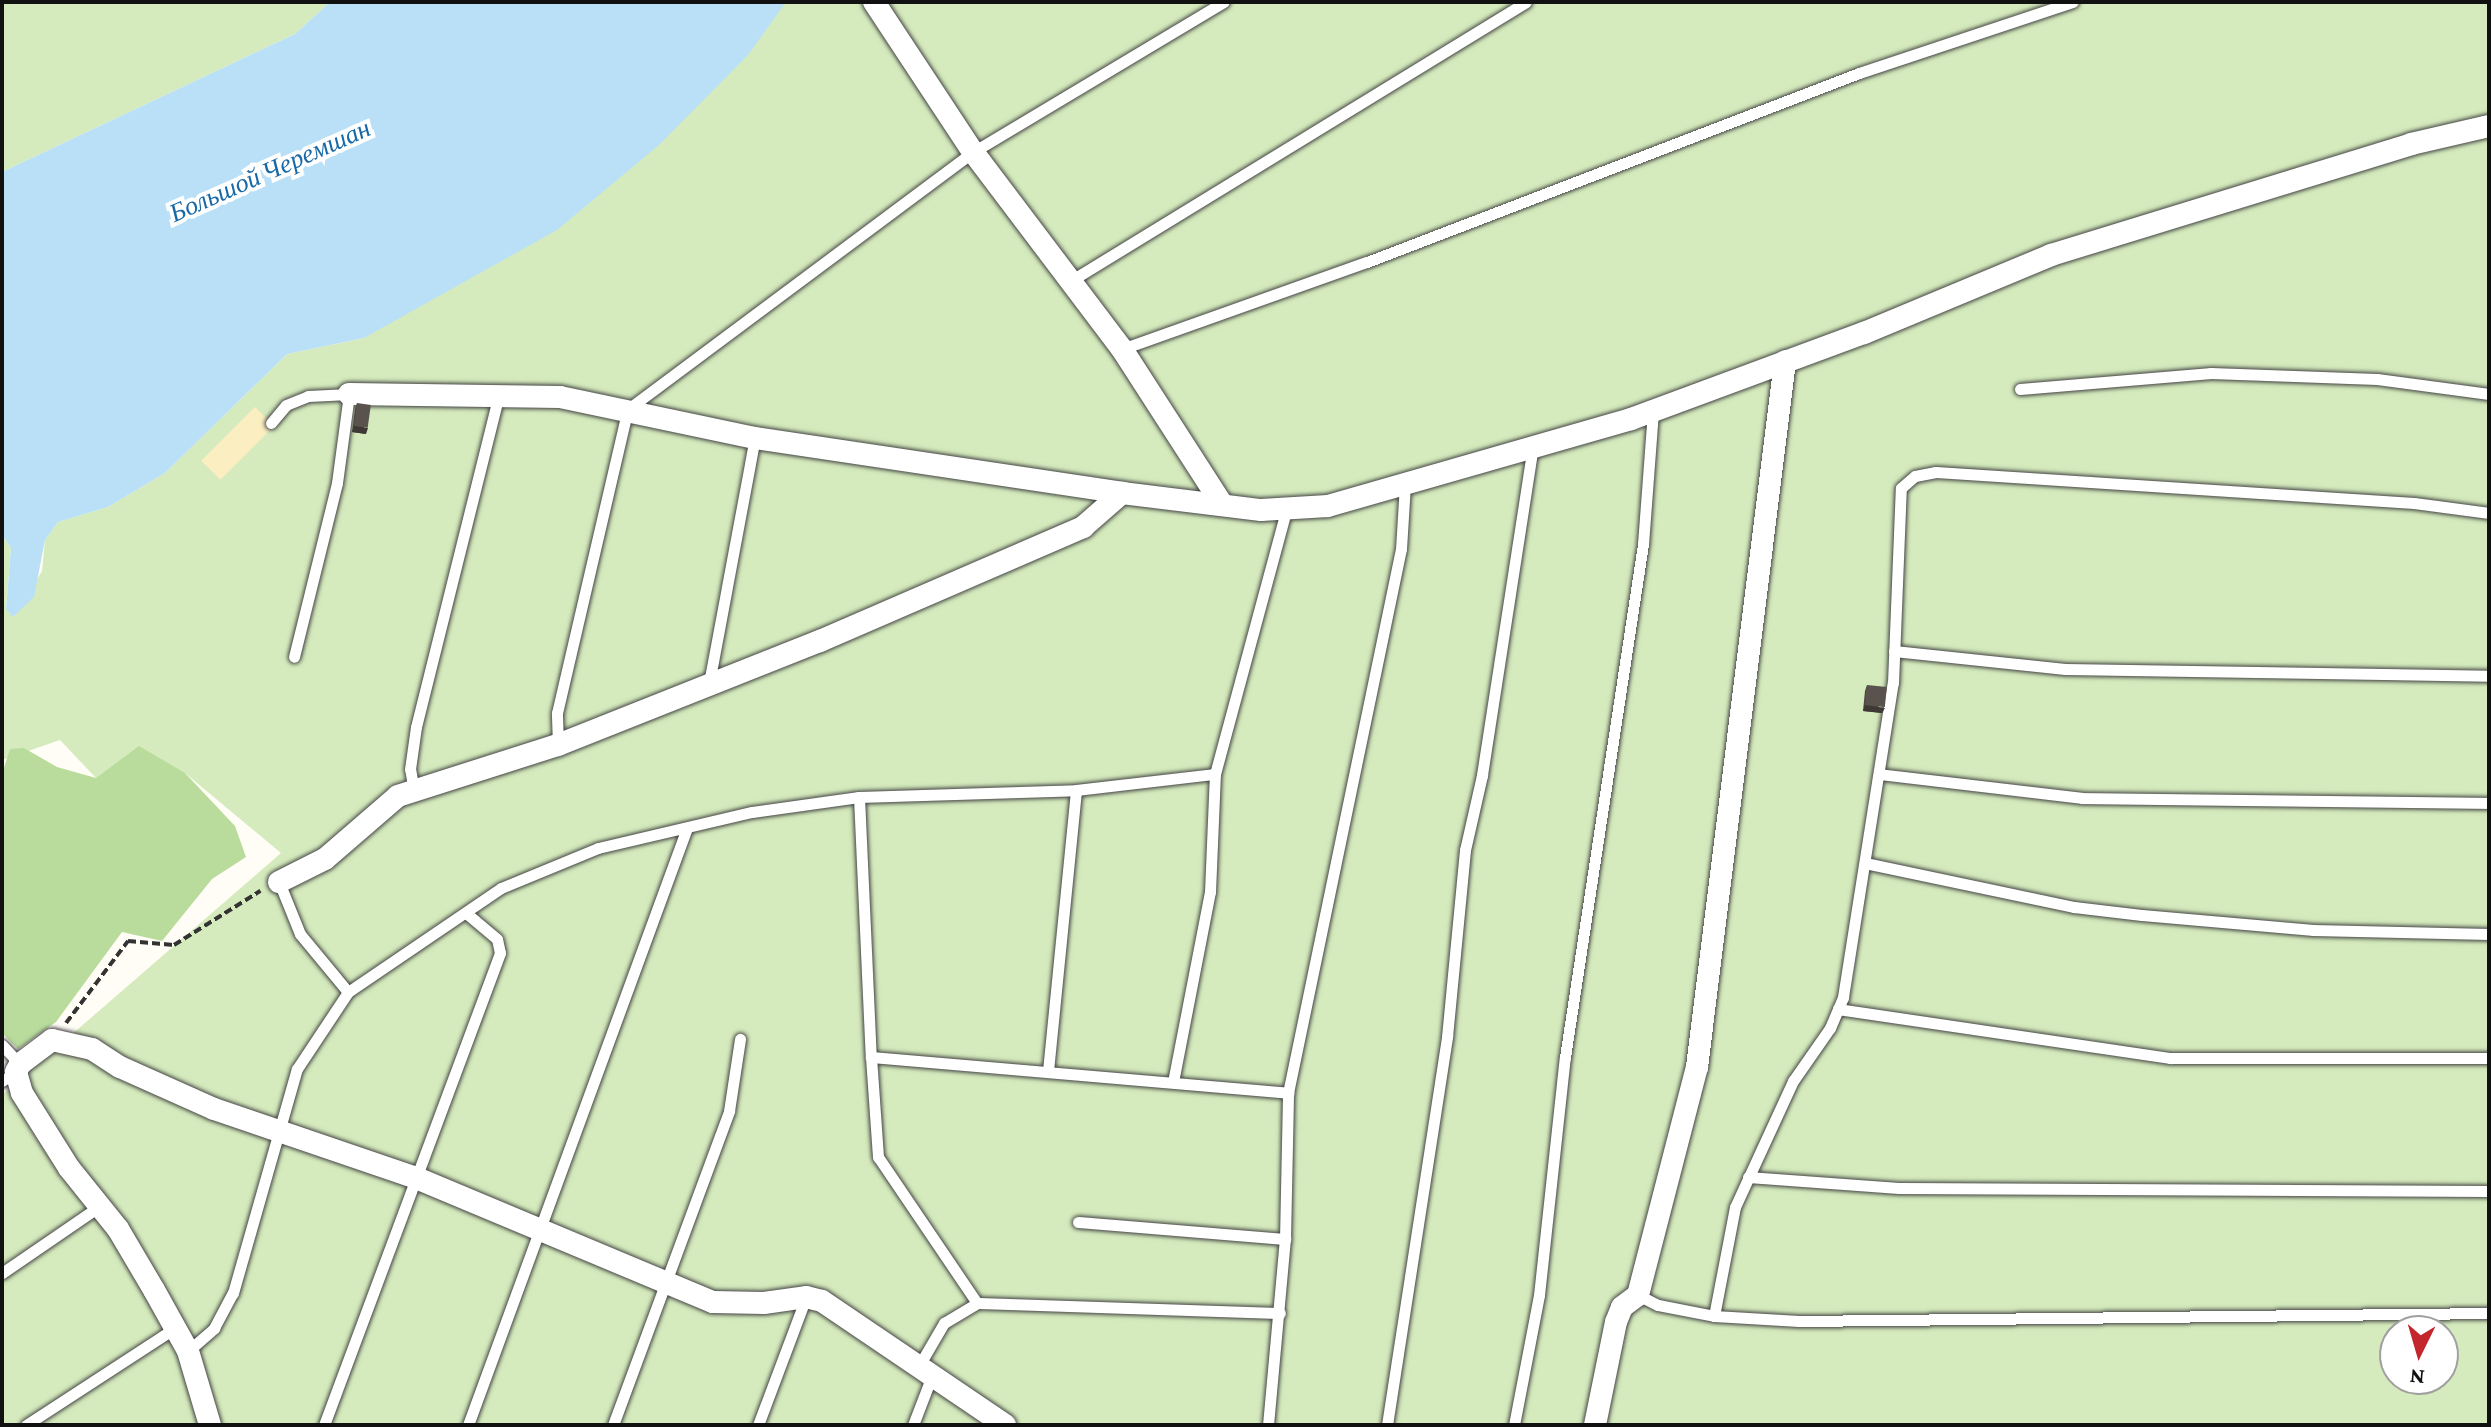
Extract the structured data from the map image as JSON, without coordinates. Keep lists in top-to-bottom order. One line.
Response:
{"water":["Большой Черемшан"],"north":"bottom"}
